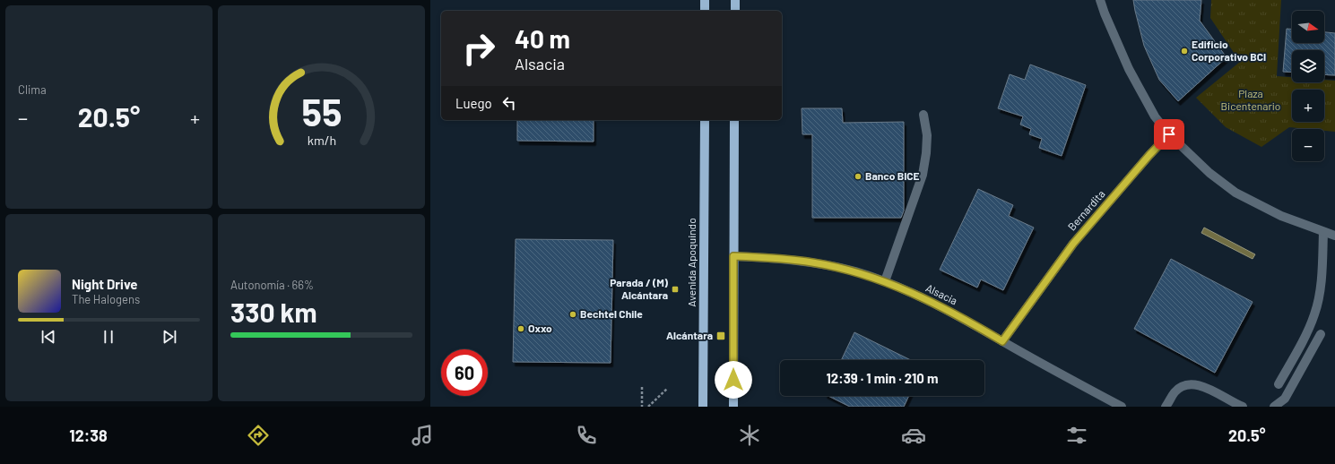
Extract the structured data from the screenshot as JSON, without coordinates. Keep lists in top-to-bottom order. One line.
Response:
{"streets":{"main road":["Avenida Apoquindo"],"street":["Bernardita","Alsacia"]},"crossings":[["Bernardita","Alsacia"]],"parks":["Plaza Bicentenario"],"places":{"other":["Edificio Corporativo BCI","Banco BICE","Bechtel Chile","Oxxo"],"transit":["Parada / (M) Alcántara","Alcántara"]},"north":"right","page":{"tile":["Clima",["Autonomía · 66%","330 km"]],"map_buttons":["+","−"],"turn":["40 m","Alsacia"],"then":"Luego","heat":["−","20.5°","+"],"song":["Night Drive","The Halogens"],"limit":"60","trip":"12:39 · 1 min · 210 m","tabs":["12:38","20.5°"],"gauge":["55","km/h"]}}
